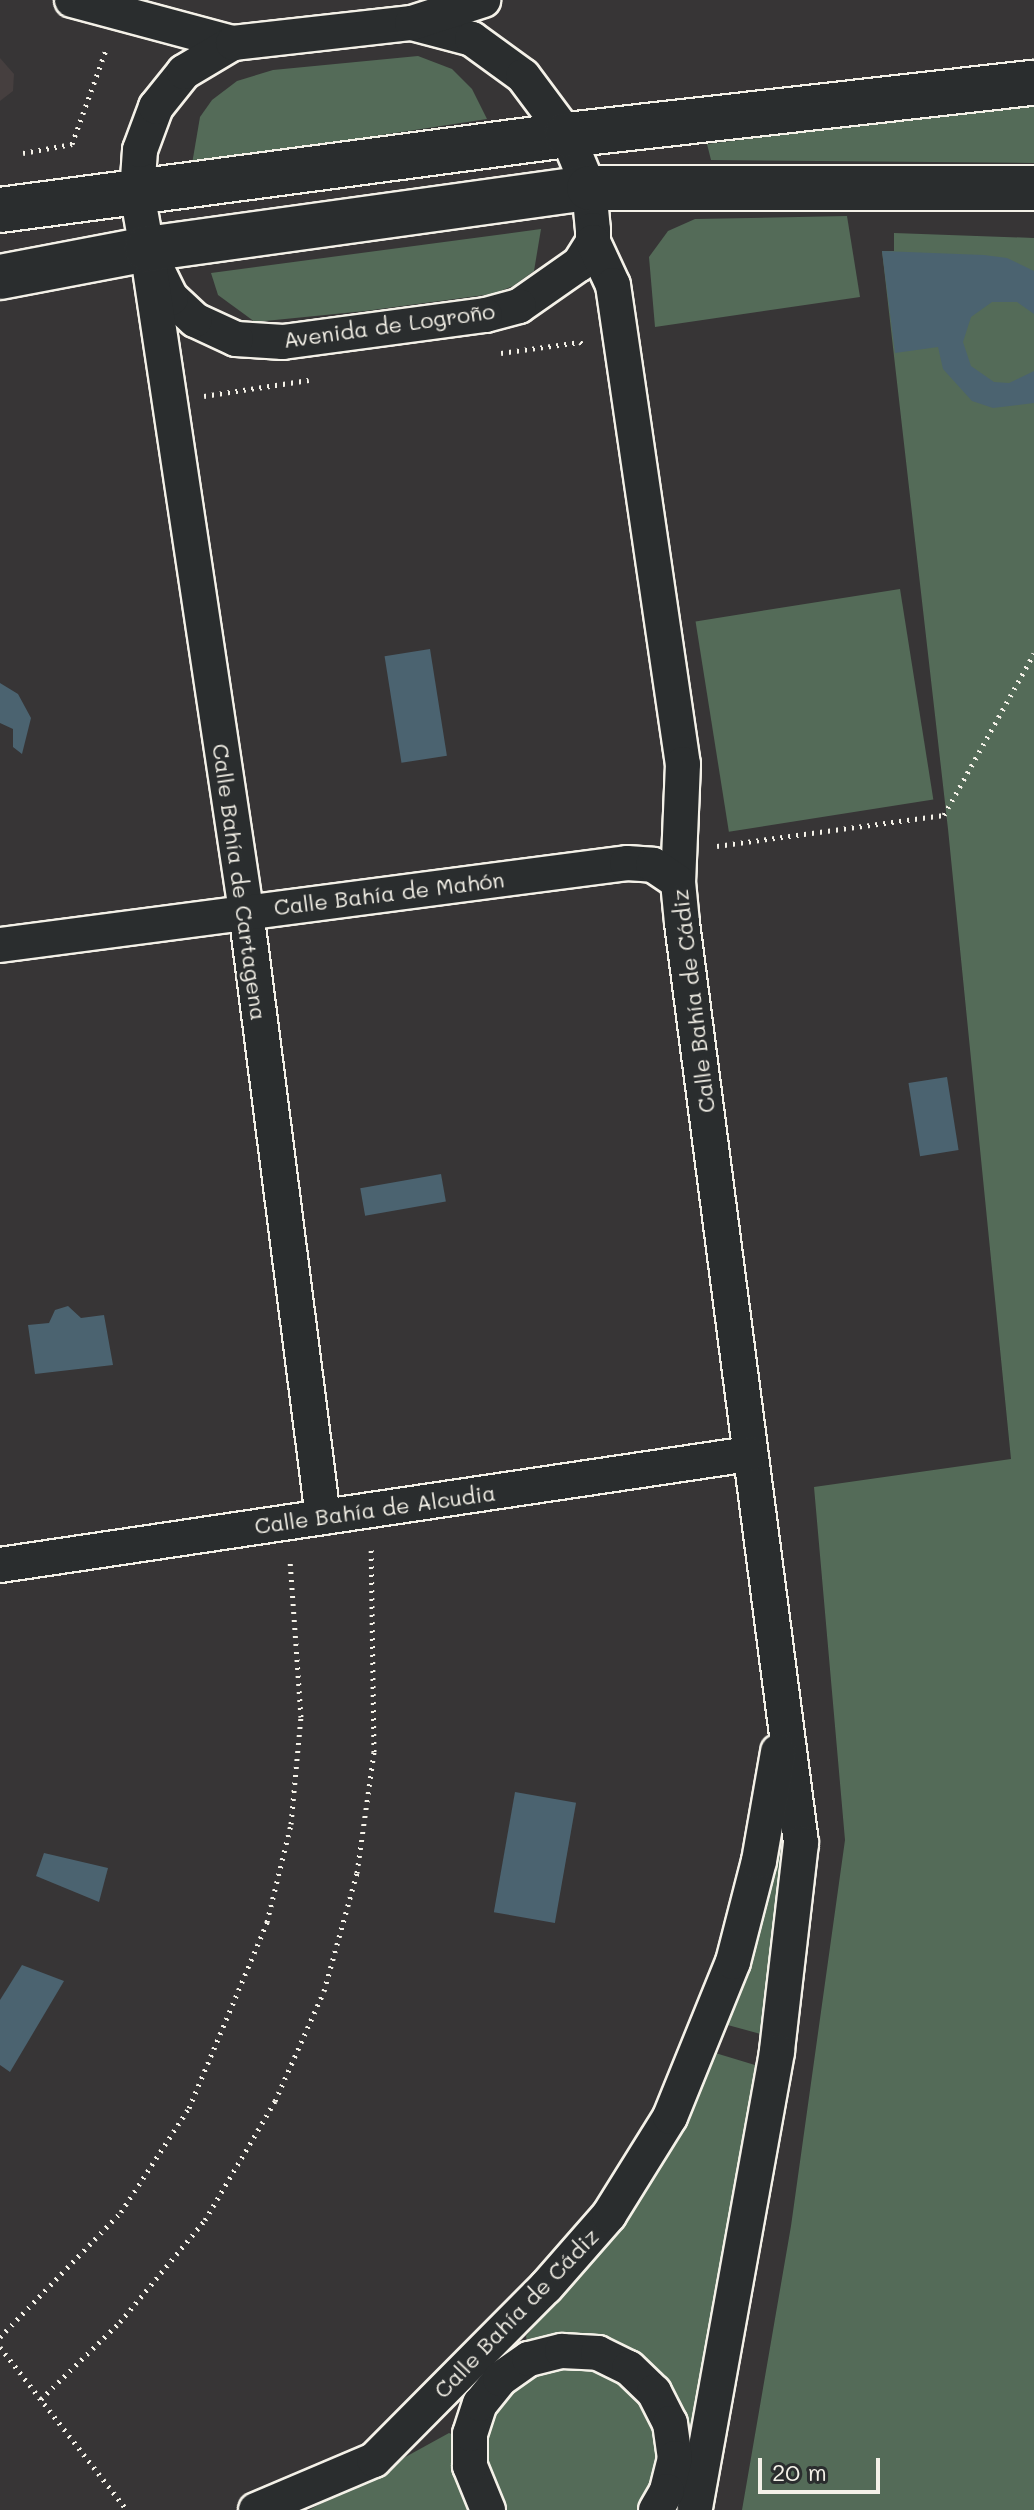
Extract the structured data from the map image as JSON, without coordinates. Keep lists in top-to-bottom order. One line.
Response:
{"streets":{"street":["Avenida de Logroño","Calle Bahía de Cartagena","Calle Bahía de Mahón","Calle Bahía de Cádiz","Calle Bahía de Alcudia"]},"crossings":[["Avenida de Logroño","Calle Bahía de Cartagena"],["Avenida de Logroño","Calle Bahía de Cádiz"],["Calle Bahía de Cartagena","Calle Bahía de Mahón"],["Calle Bahía de Cartagena","Calle Bahía de Alcudia"],["Calle Bahía de Mahón","Calle Bahía de Cádiz"],["Calle Bahía de Cádiz","Calle Bahía de Alcudia"]],"scale_bar":"20 m"}
